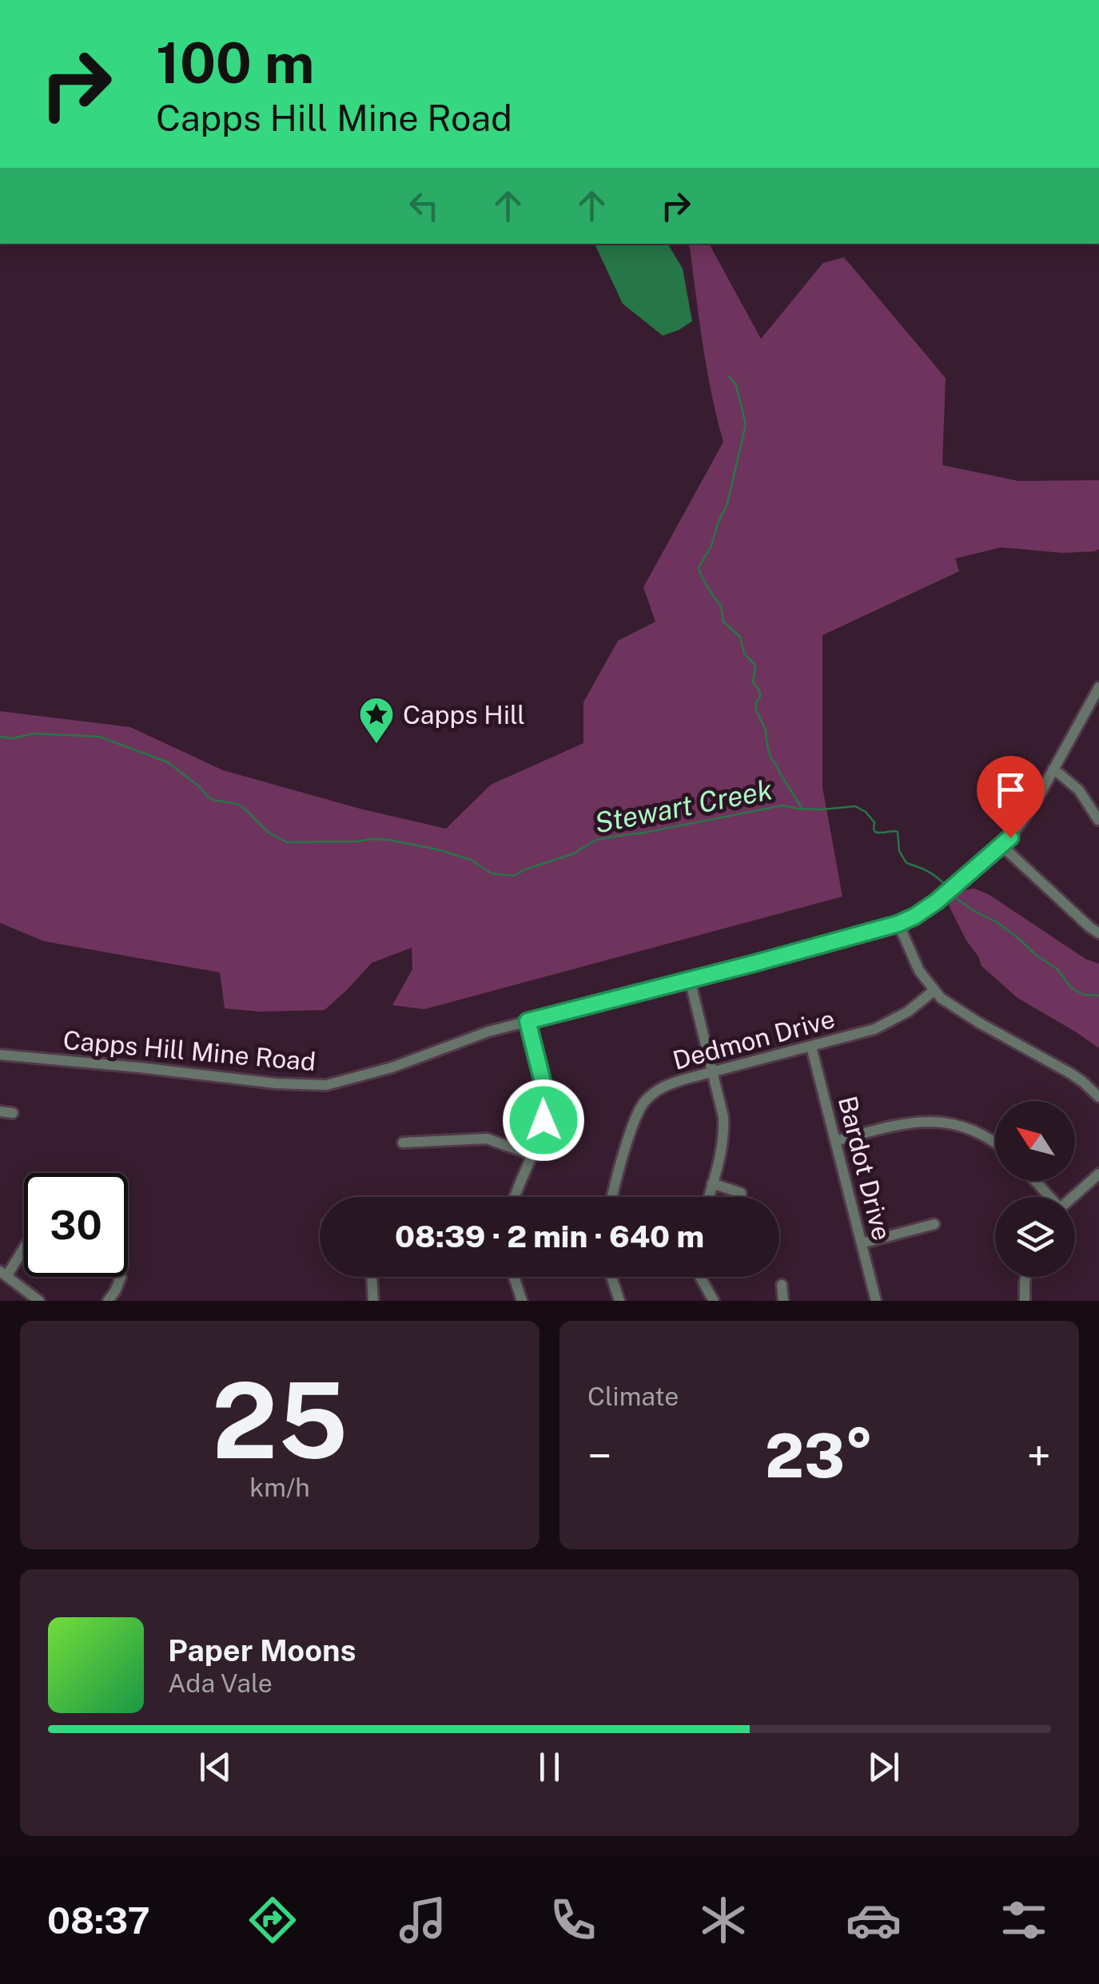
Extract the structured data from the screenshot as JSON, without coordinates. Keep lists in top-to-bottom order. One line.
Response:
{"streets":{"street":["Dedmon Drive","Capps Hill Mine Road","Bardot Drive"]},"crossings":[["Dedmon Drive","Bardot Drive"]],"water":["Stewart Creek"],"places":{"place":["Capps Hill"]},"north":"top left","page":{"turn":["100 m","Capps Hill Mine Road"],"limit":"30","trip":"08:39 · 2 min · 640 m","tile":[["25","km/h"],"Climate"],"heat":["−","23°","+"],"song":["Paper Moons","Ada Vale"],"tabs":"08:37"}}
